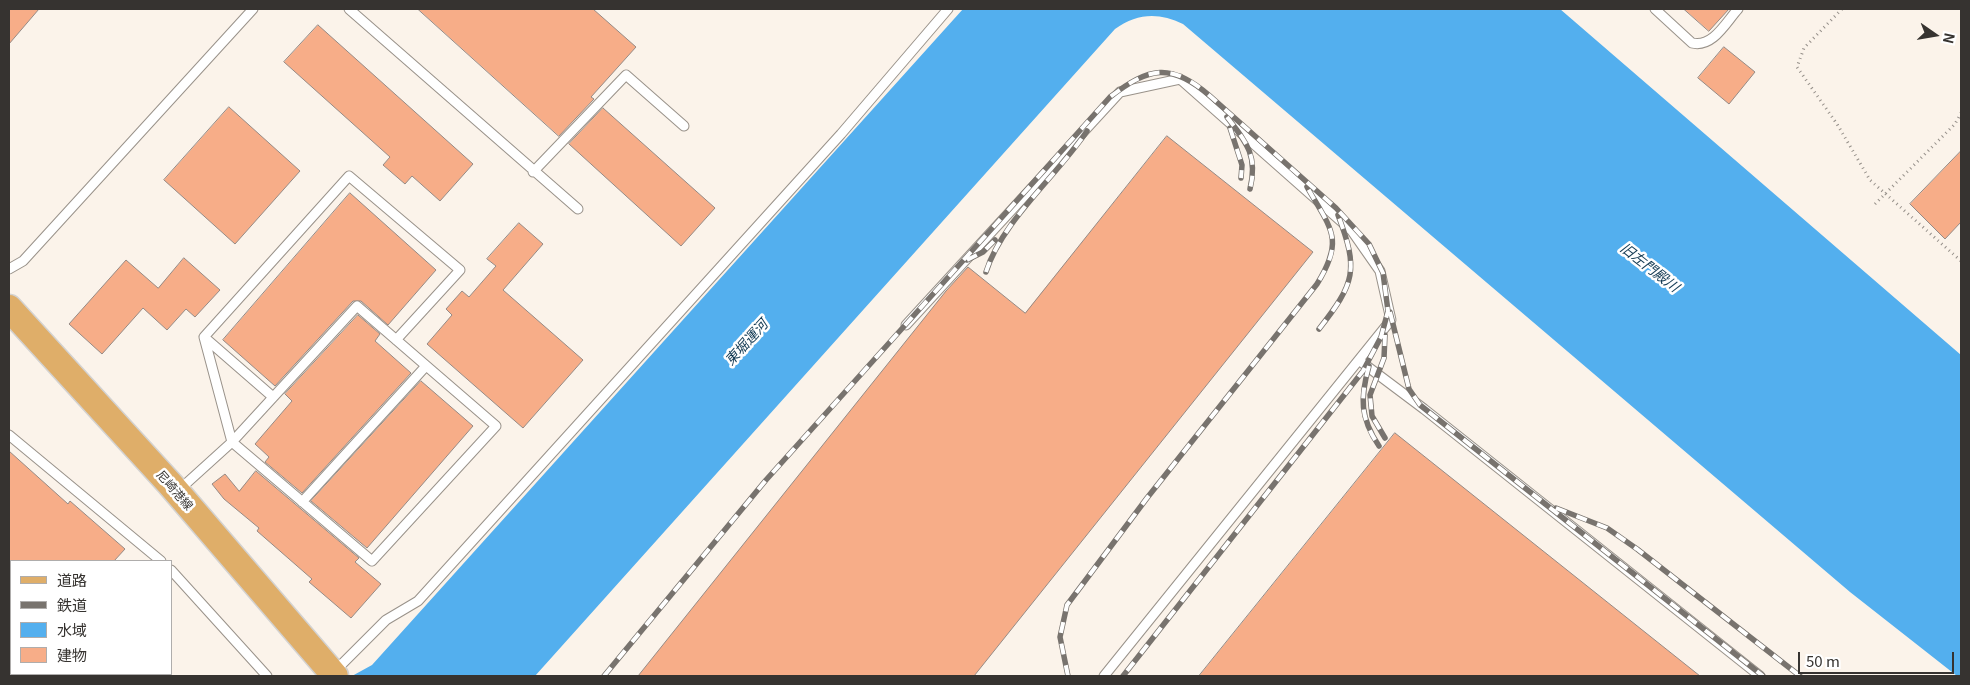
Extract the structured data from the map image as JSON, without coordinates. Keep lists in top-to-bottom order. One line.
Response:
{"streets":{"main road":["尼崎港線"]},"water":["旧左門殿川","東堀運河"],"legend":["道路","鉄道","水域","建物"],"scale_bar":"50 m","north":"right"}
